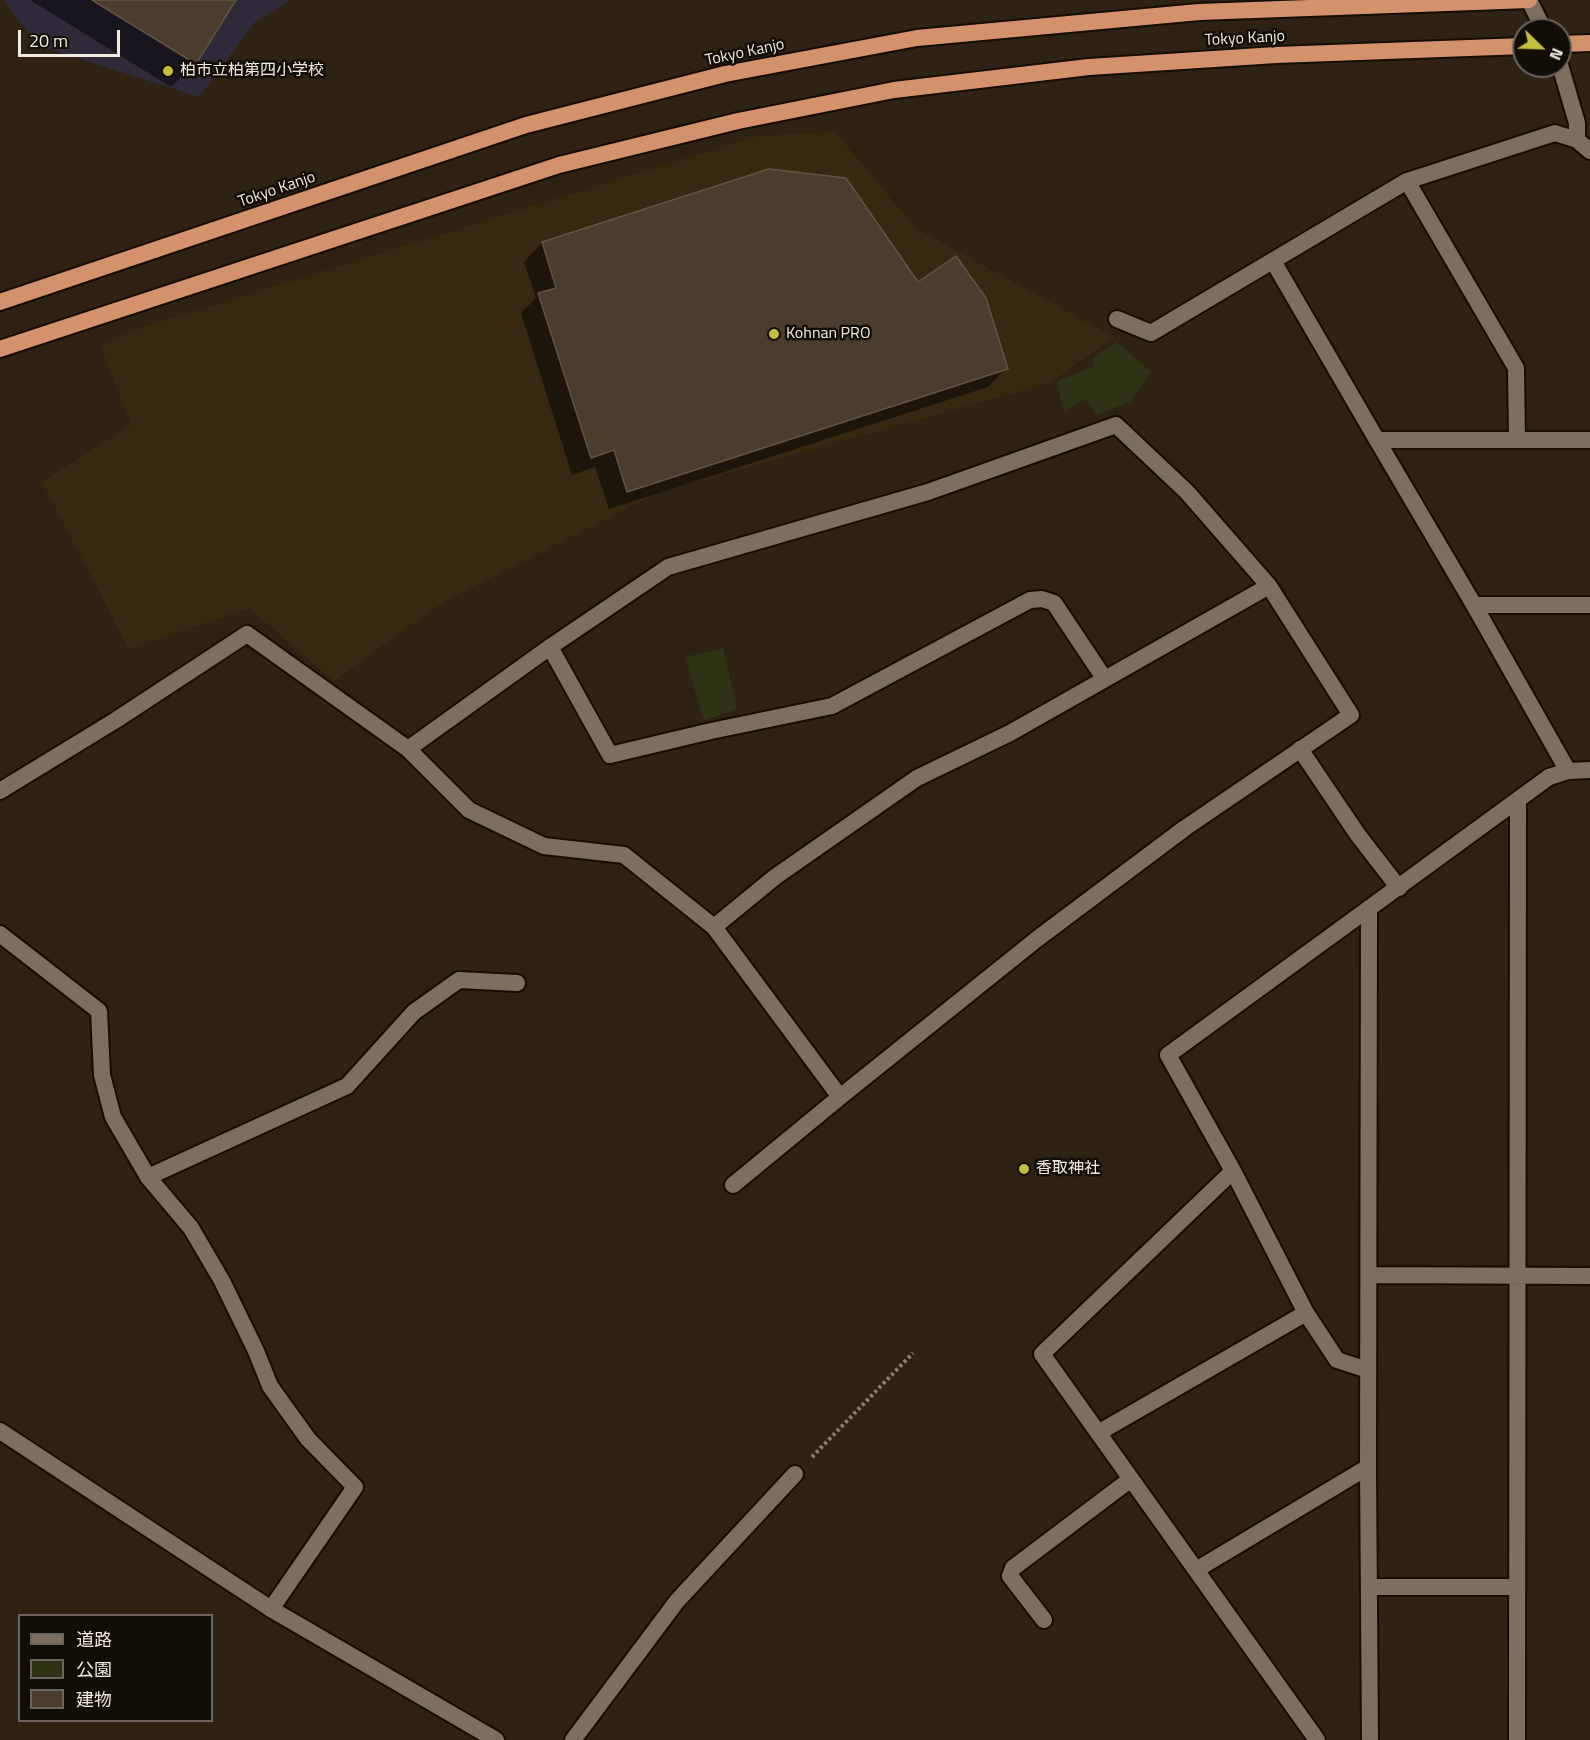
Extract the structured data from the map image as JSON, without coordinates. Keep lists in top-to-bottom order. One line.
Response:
{"streets":{"highway":["Tokyo Kanjo"]},"places":["柏市立柏第四小学校","Kohnan PRO","香取神社"],"legend":["道路","公園","建物"],"scale_bar":"20 m","north":"bottom right"}
